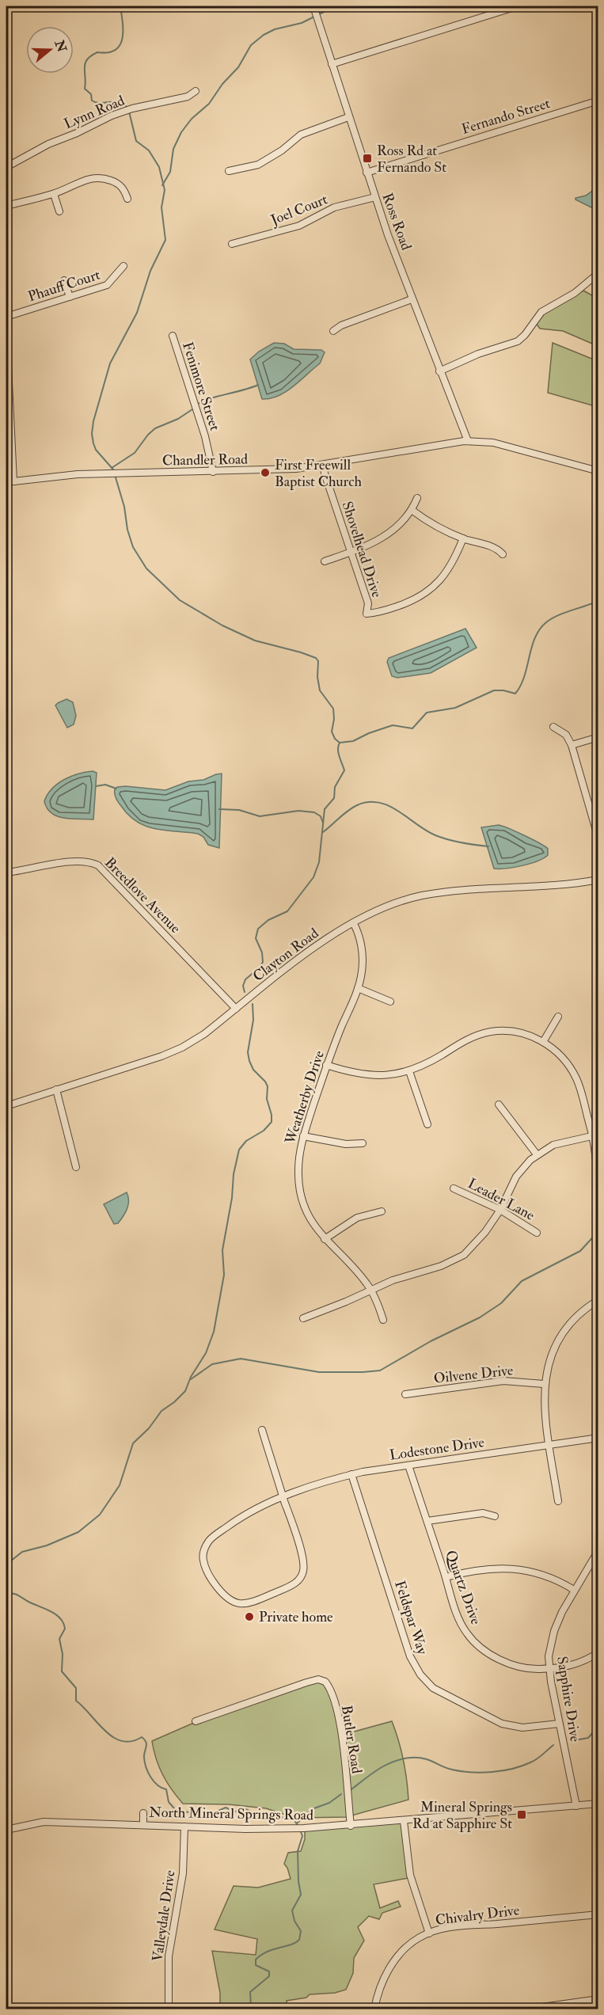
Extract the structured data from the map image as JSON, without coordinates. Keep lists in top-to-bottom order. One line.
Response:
{"streets":{"street":["Lynn Road","Fernando Street","Joel Court","Ross Road","Phauff Court","Fenimore Street","Chandler Road","Shovelhead Drive","Breedlove Avenue","Clayton Road","Weatherby Drive","Leader Lane","Oilvene Drive","Lodestone Drive","Quartz Drive","Feldspar Way","Sapphire Drive","Butler Road","North Mineral Springs Road","Chivalry Drive","Valleydale Drive"]},"crossings":[["Fernando Street","Ross Road"],["Joel Court","Ross Road"],["Ross Road","Chandler Road"],["Fenimore Street","Chandler Road"],["Chandler Road","Shovelhead Drive"],["Breedlove Avenue","Clayton Road"],["Clayton Road","Weatherby Drive"],["Lodestone Drive","Quartz Drive"],["Lodestone Drive","Feldspar Way"],["Quartz Drive","Sapphire Drive"],["Feldspar Way","Sapphire Drive"],["Sapphire Drive","North Mineral Springs Road"],["Butler Road","North Mineral Springs Road"],["North Mineral Springs Road","Valleydale Drive"]],"places":{"transit":["Ross Rd at Fernando St","Mineral Springs Rd at Sapphire St"],"other":["First Freewill Baptist Church","Private home"]},"north":"right"}
